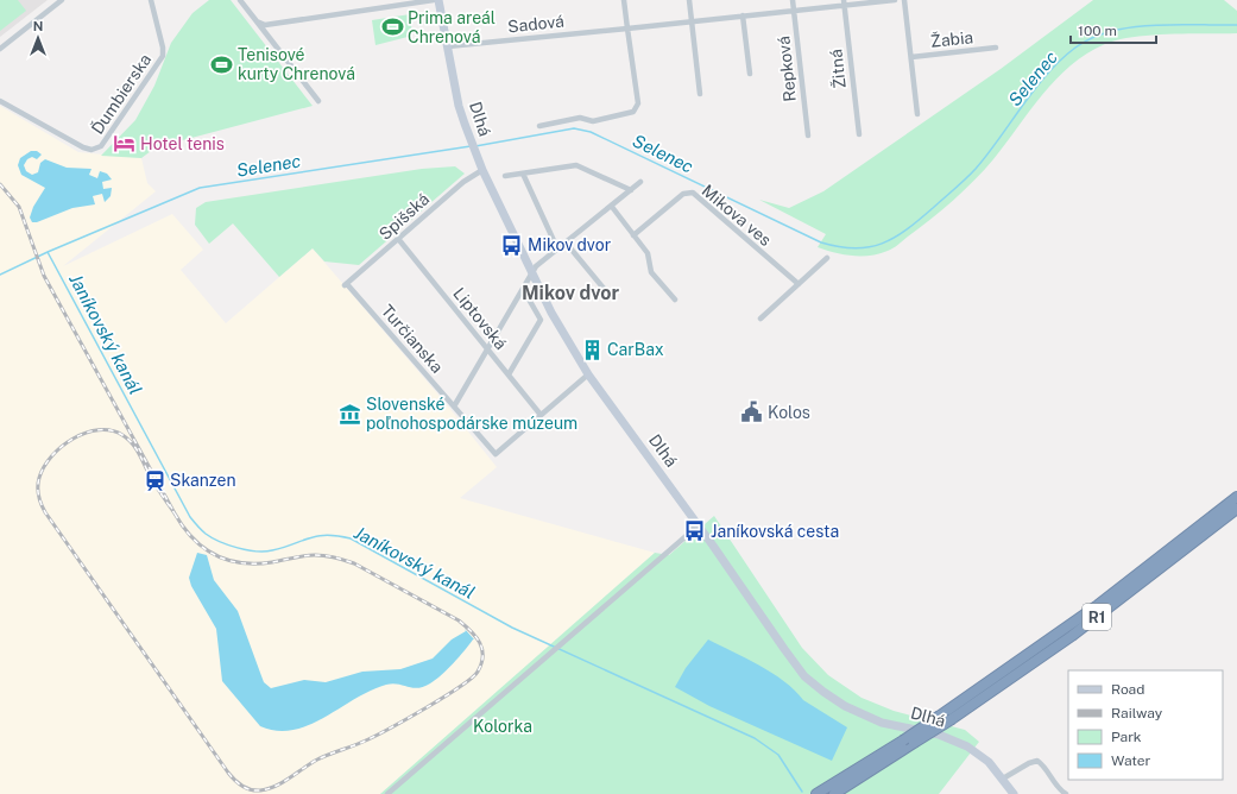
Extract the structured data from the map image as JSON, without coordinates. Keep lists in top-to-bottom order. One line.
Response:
{"streets":{"highway":["R1"],"street":["Sadová","Žabia","Repková","Žitná","Ďumbierska","Dlhá","Mikova ves","Spišská","Liptovská","Turčianska"]},"crossings":[["Sadová","Repková"],["Sadová","Žitná"],["Sadová","Dlhá"],["Dlhá","Spišská"],["Spišská","Liptovská"],["Spišská","Turčianska"],["Liptovská","Turčianska"]],"districts":["Mikov dvor"],"water":["Selenec","Janíkovský kanál"],"parks":["Kolorka"],"places":{"sports":["Prima areál Chrenová","Tenisové kurty Chrenová"],"hotel":["Hotel tenis"],"bus stop":["Mikov dvor","Janíkovská cesta"],"building":["CarBax"],"public building":["Kolos"],"museum":["Slovenské poľnohospodárske múzeum"],"station":["Skanzen"]},"legend":["Road","Railway","Park","Water"],"scale_bar":"100 m","north":"top"}
